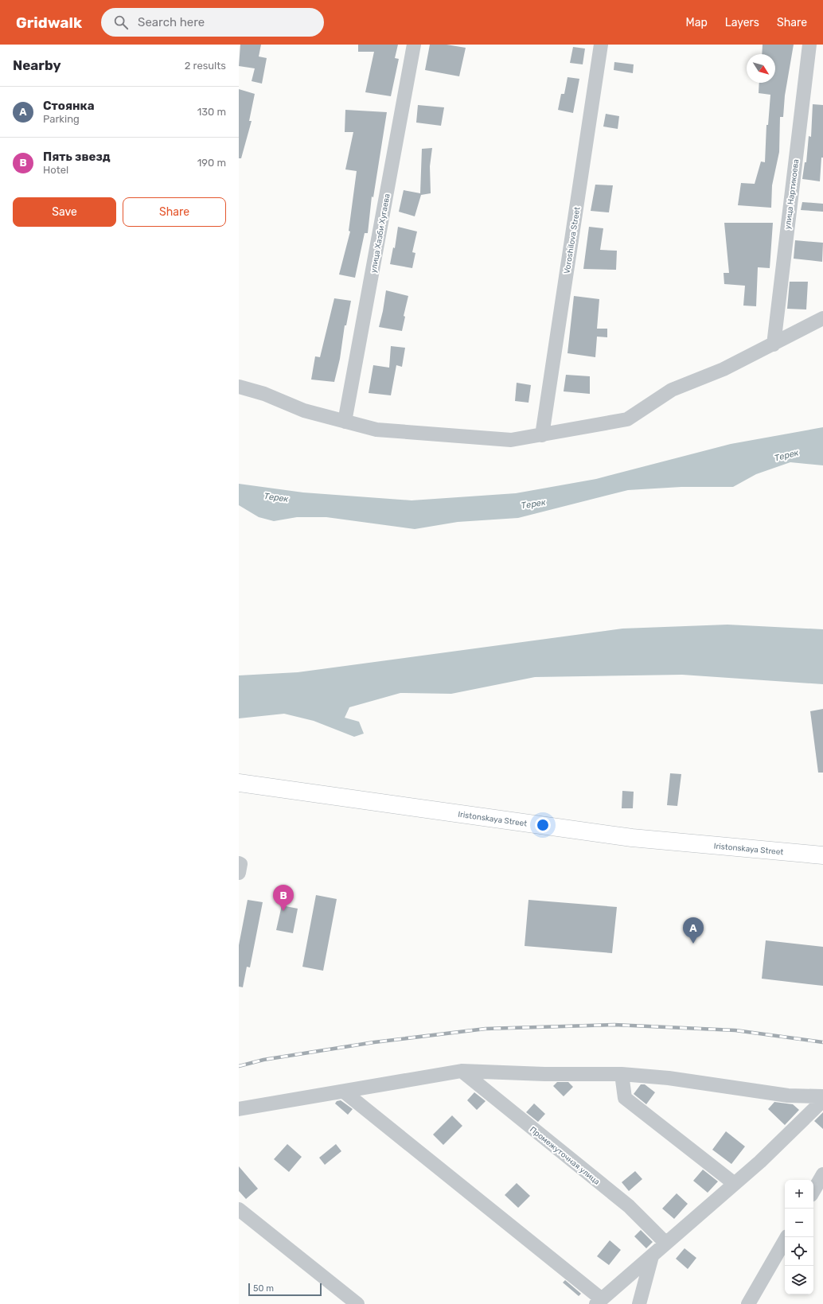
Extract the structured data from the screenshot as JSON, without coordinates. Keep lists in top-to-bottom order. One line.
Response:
{"streets":{"main road":["Iristonskaya Street"],"street":["улица Нартикоева","улица Хазби Хугаева","Voroshilova Street","Промежуточная улица"]},"water":["Терек"],"scale_bar":"50 m","north":"bottom right","page":{"header":"Gridwalk","search":"Search here","nav":["Map","Layers","Share"],"heading":["Nearby","2 results"],"list":[{"mark":"A","name":"Стоянка","note":"Parking","value":"130 m"},{"mark":"B","name":"Пять звезд","note":"Hotel","value":"190 m"}],"buttons":["Save","Share"],"pins":["B","A"],"map_buttons":["+","−"],"scale":"50 m"}}
